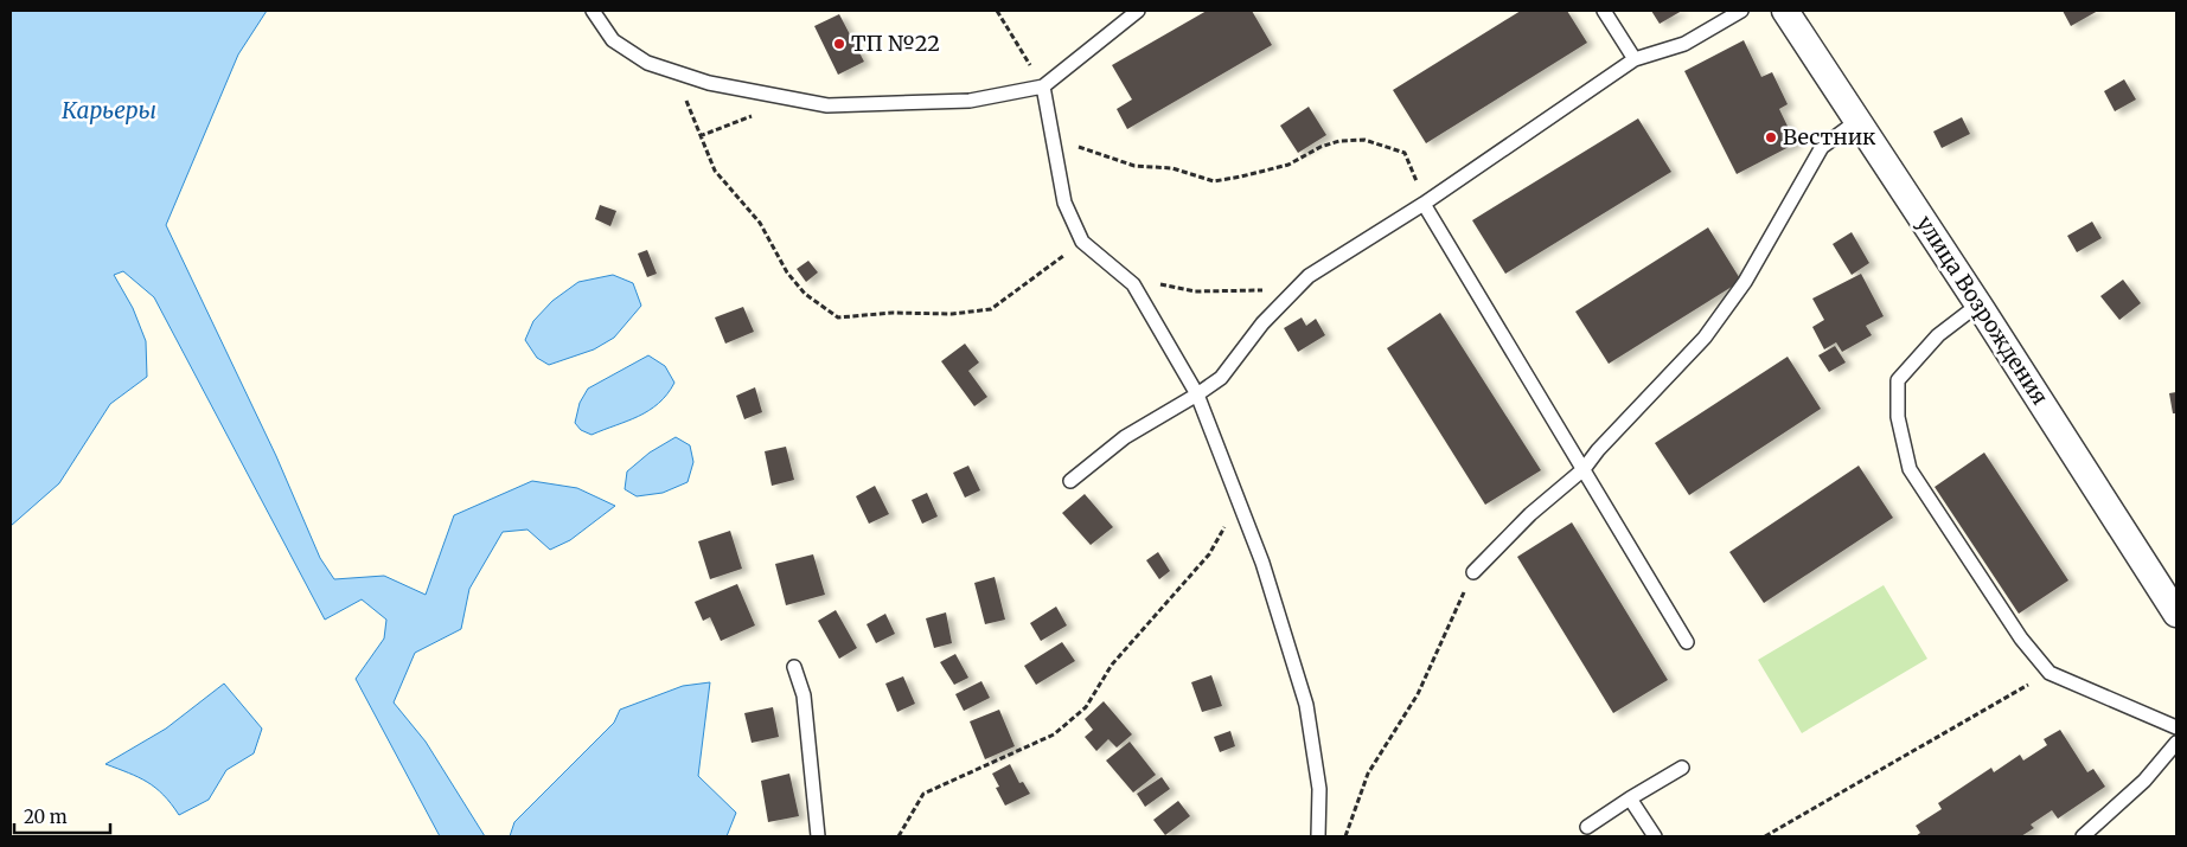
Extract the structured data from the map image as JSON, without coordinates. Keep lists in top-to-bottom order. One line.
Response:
{"streets":{"street":["улица Возрождения"]},"water":["Карьеры"],"places":["ТП №22","Вестник"],"scale_bar":"20 m"}
